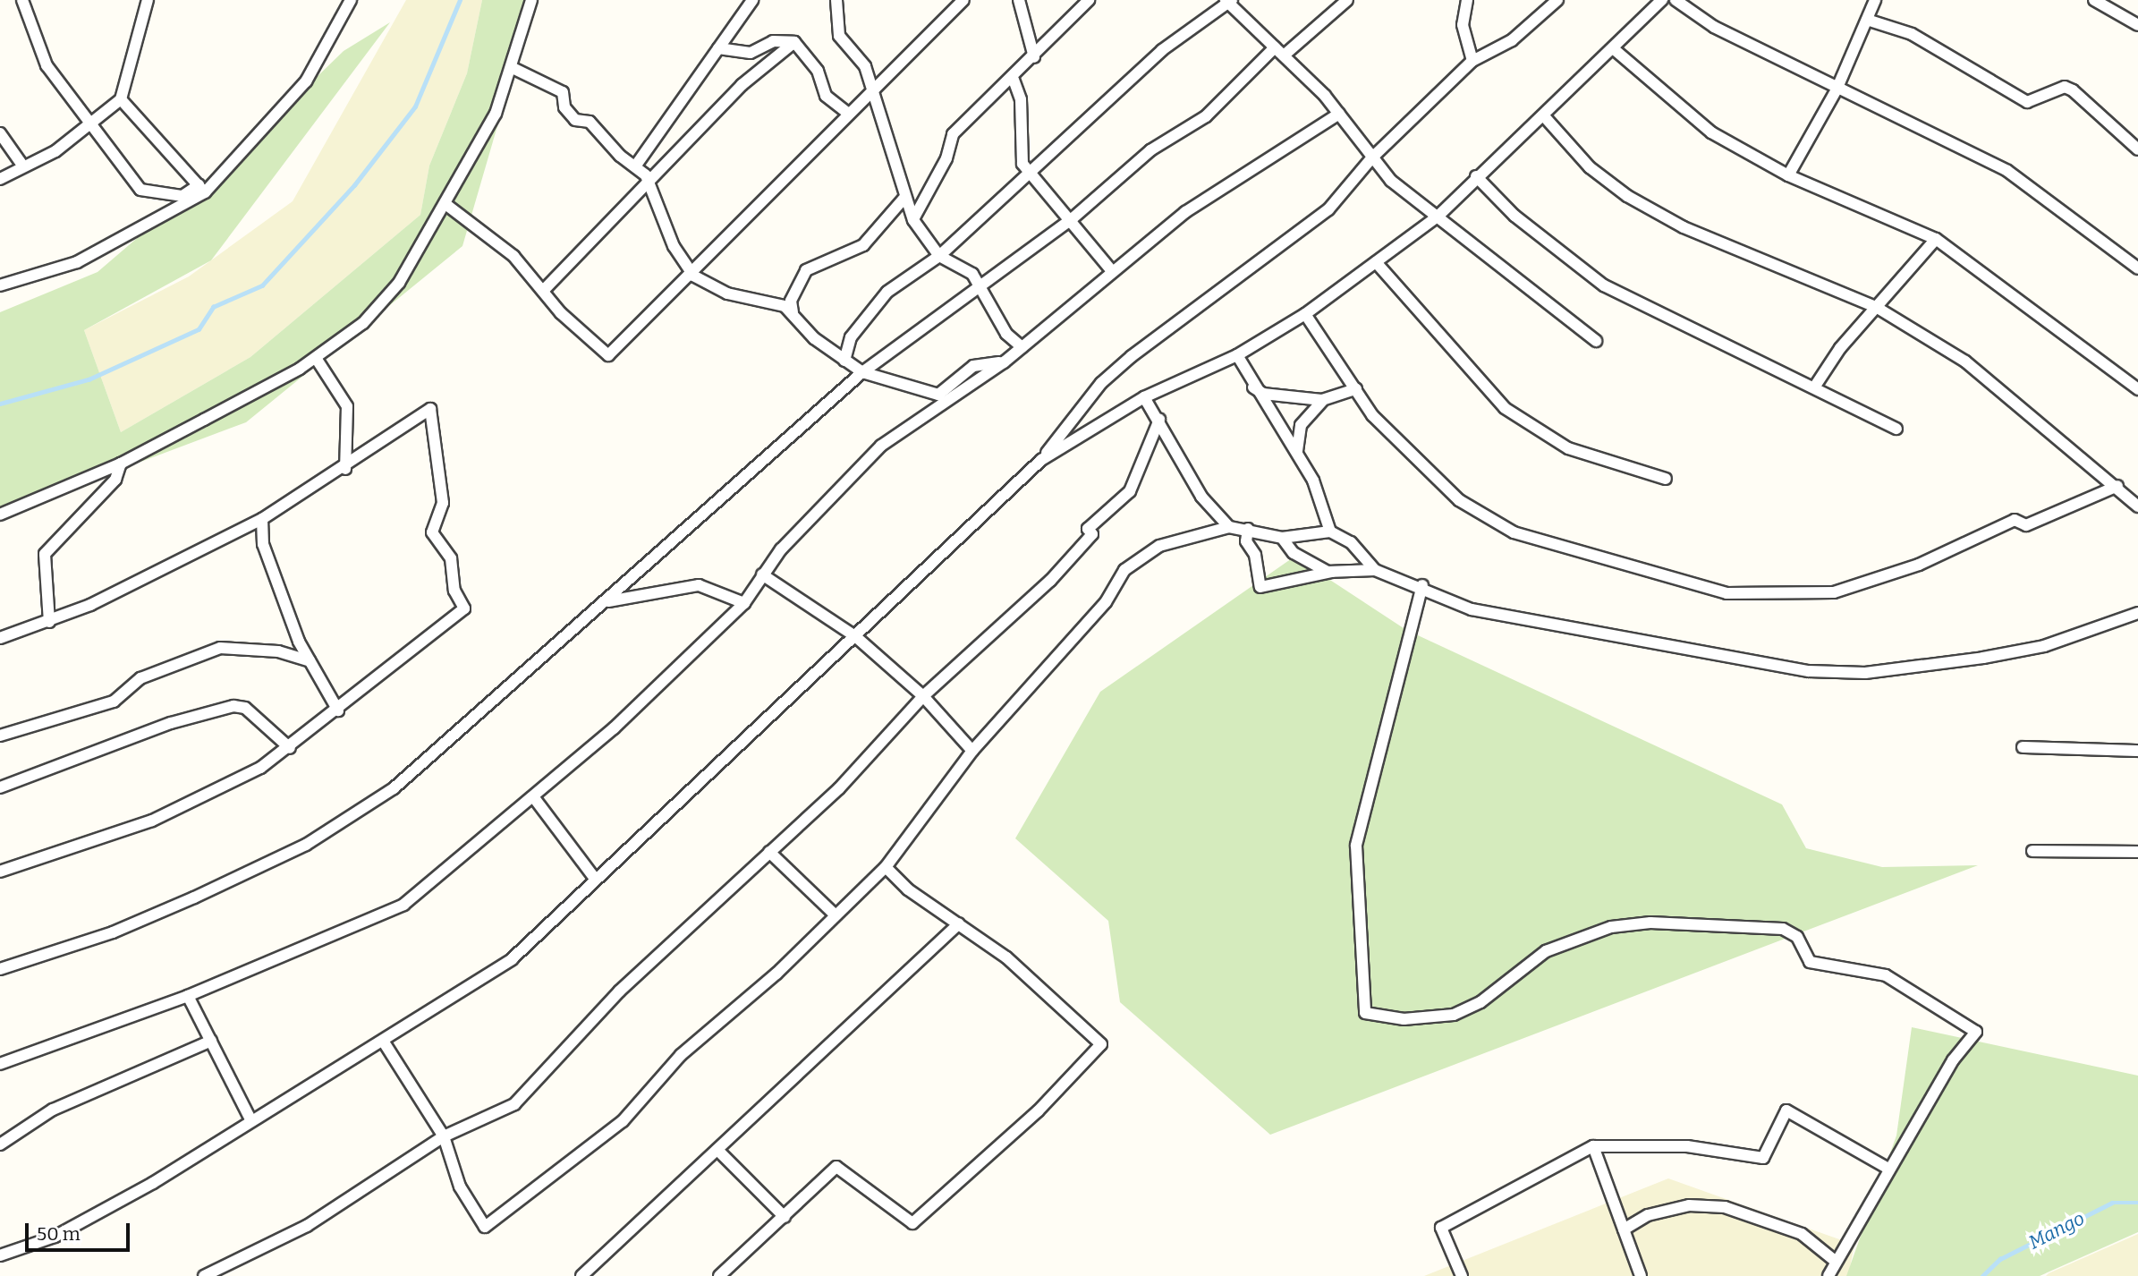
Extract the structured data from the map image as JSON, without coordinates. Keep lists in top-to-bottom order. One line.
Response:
{"water":["Mango"],"scale_bar":"50 m"}
